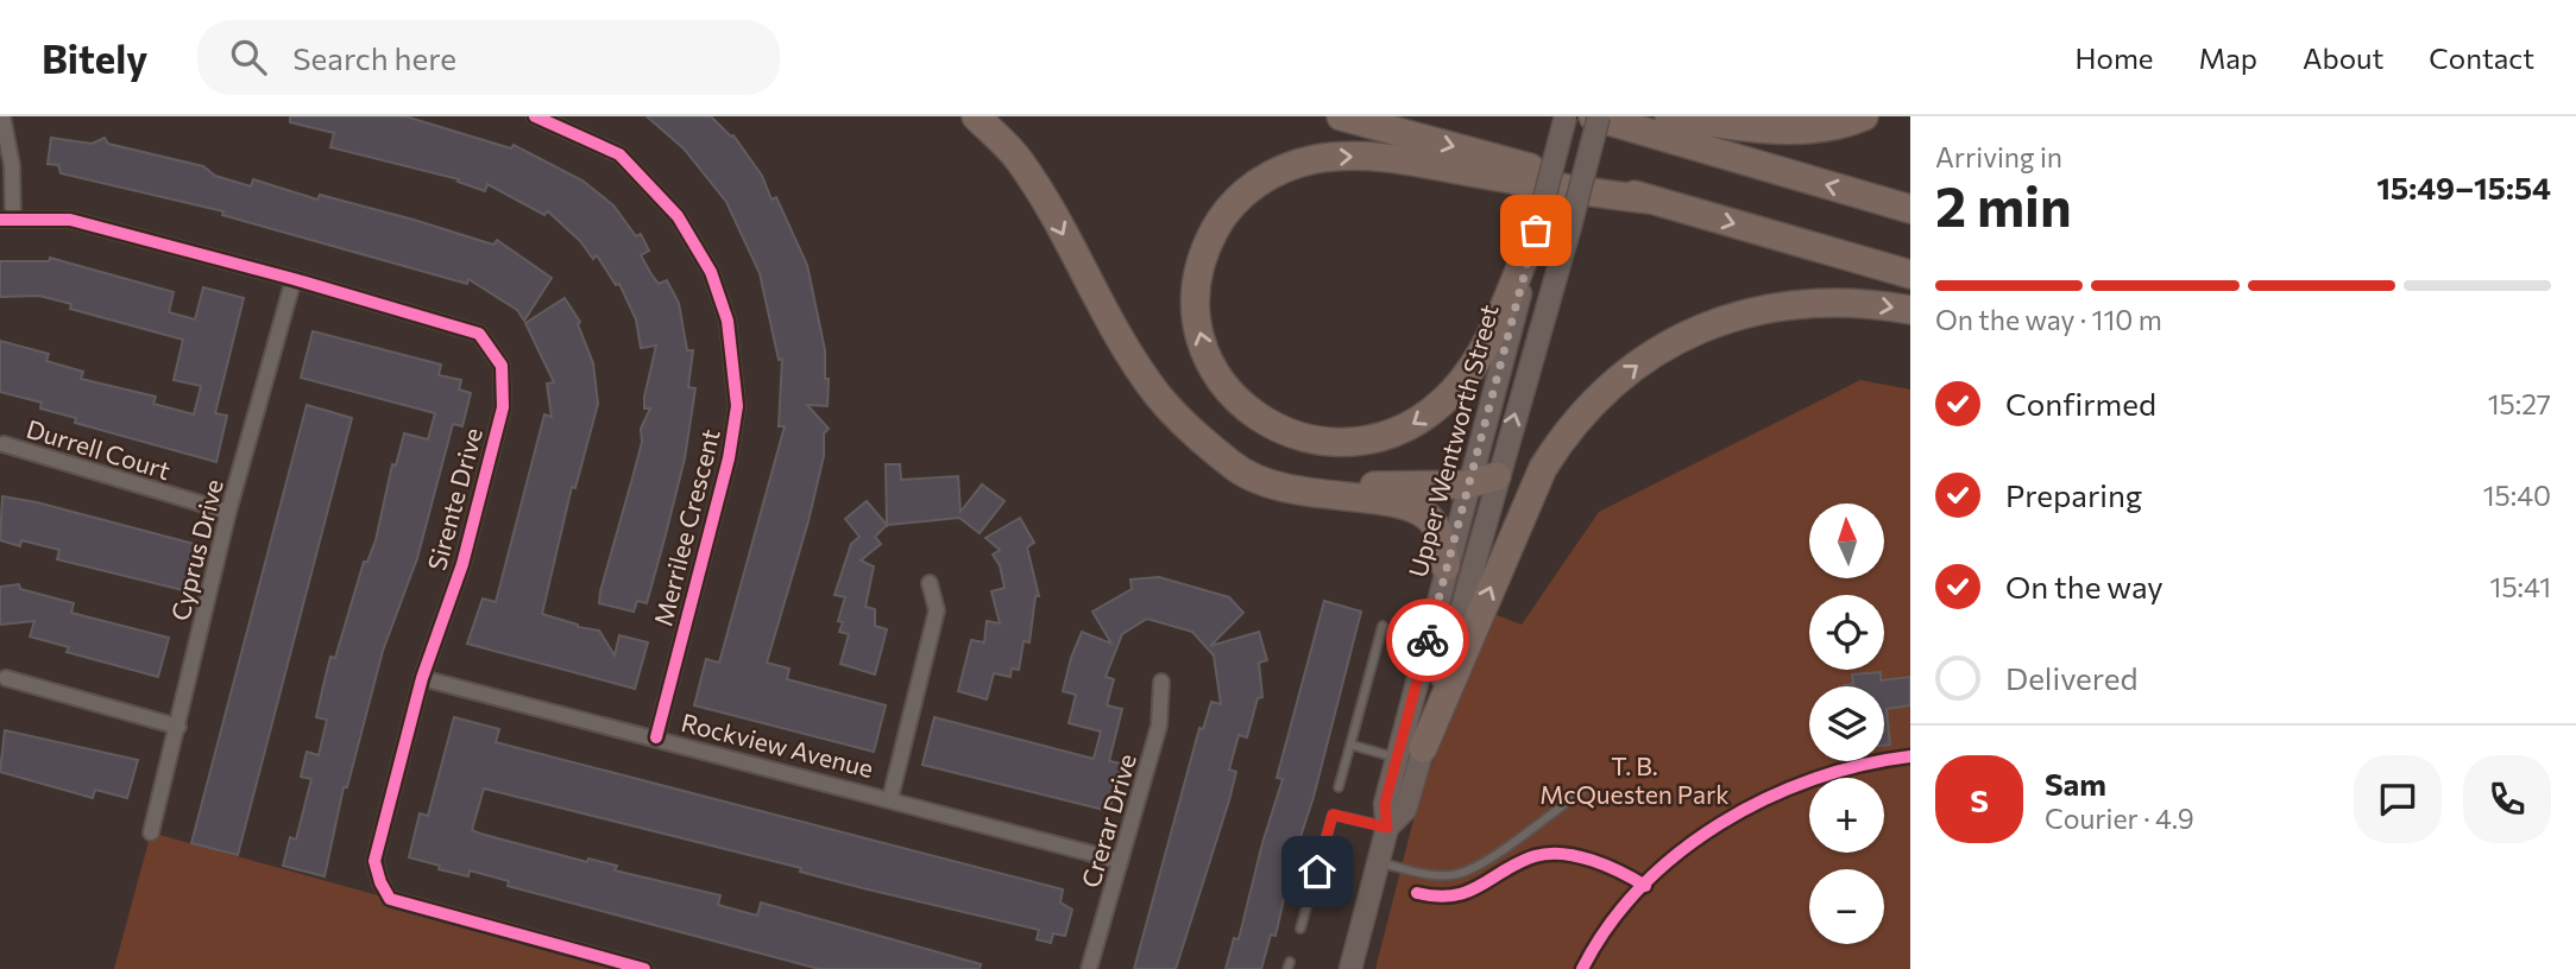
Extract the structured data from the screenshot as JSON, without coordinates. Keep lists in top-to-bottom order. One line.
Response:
{"streets":{"main road":["Upper Wentworth Street"],"street":["Durrell Court","Sirente Drive","Merrilee Crescent","Cyprus Drive","Rockview Avenue","Crerar Drive"]},"crossings":[["Durrell Court","Cyprus Drive"],["Sirente Drive","Cyprus Drive"],["Sirente Drive","Rockview Avenue"],["Merrilee Crescent","Rockview Avenue"],["Rockview Avenue","Crerar Drive"]],"parks":["T. B. McQuesten Park"],"north":"top","page":{"header":"Bitely","search":"Search here","nav":["Home","Map","About","Contact"],"heading":["2 min","Arriving in","15:49–15:54"],"panel":["Sam","Courier · 4.9"],"bar":"On the way · 110 m","list":[["Confirmed","15:27"],["Preparing","15:40"],["On the way","15:41"],"Delivered"],"map_buttons":["+","−"],"round":"S"}}
